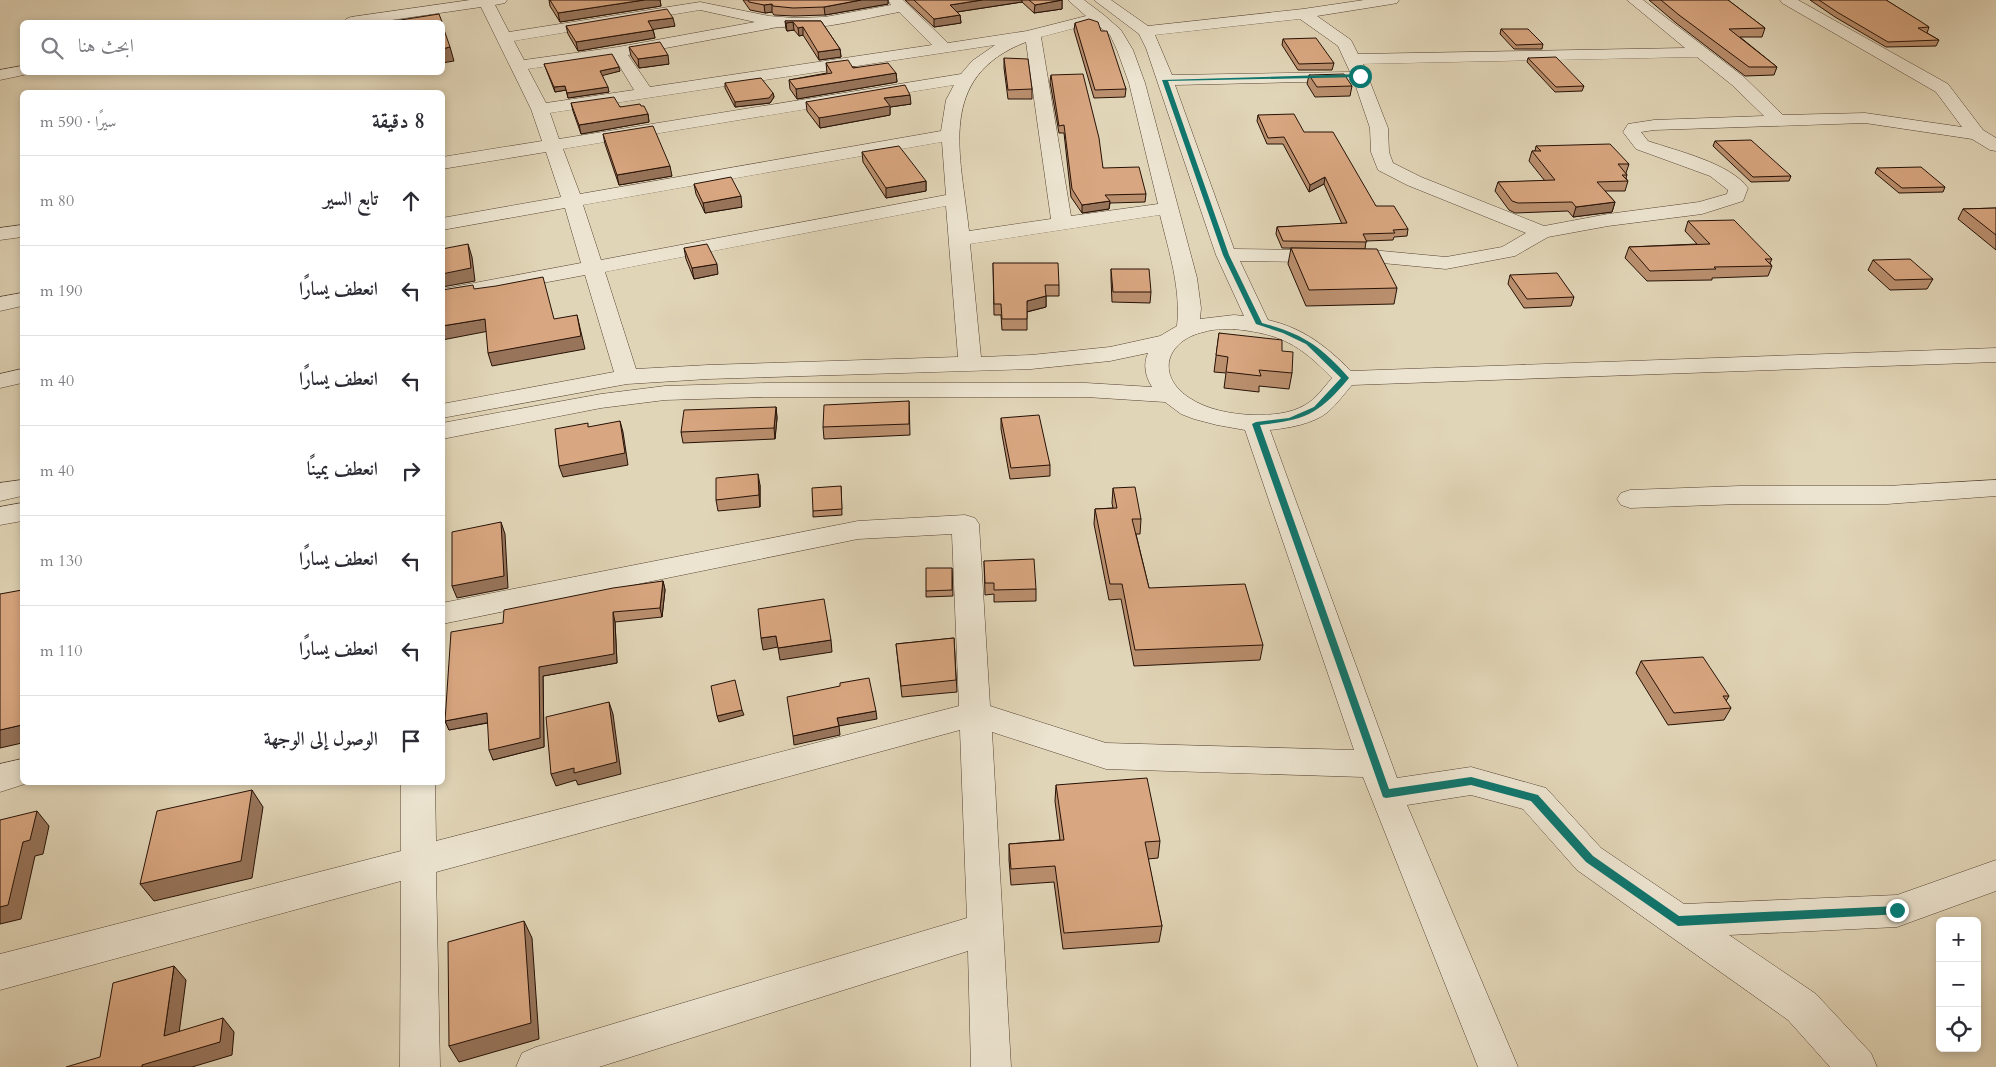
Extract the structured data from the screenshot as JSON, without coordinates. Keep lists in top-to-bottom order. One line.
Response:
{"page":{"search":"ابحث هنا","heading":["8 دقيقة","سيرًا · 590 m"],"list":[["تابع السير","80 m"],["انعطف يسارًا","190 m"],["انعطف يسارًا","40 m"],["انعطف يمينًا","40 m"],["انعطف يسارًا","130 m"],["انعطف يسارًا","110 m"],"الوصول إلى الوجهة"],"map_buttons":["+","−"]}}
